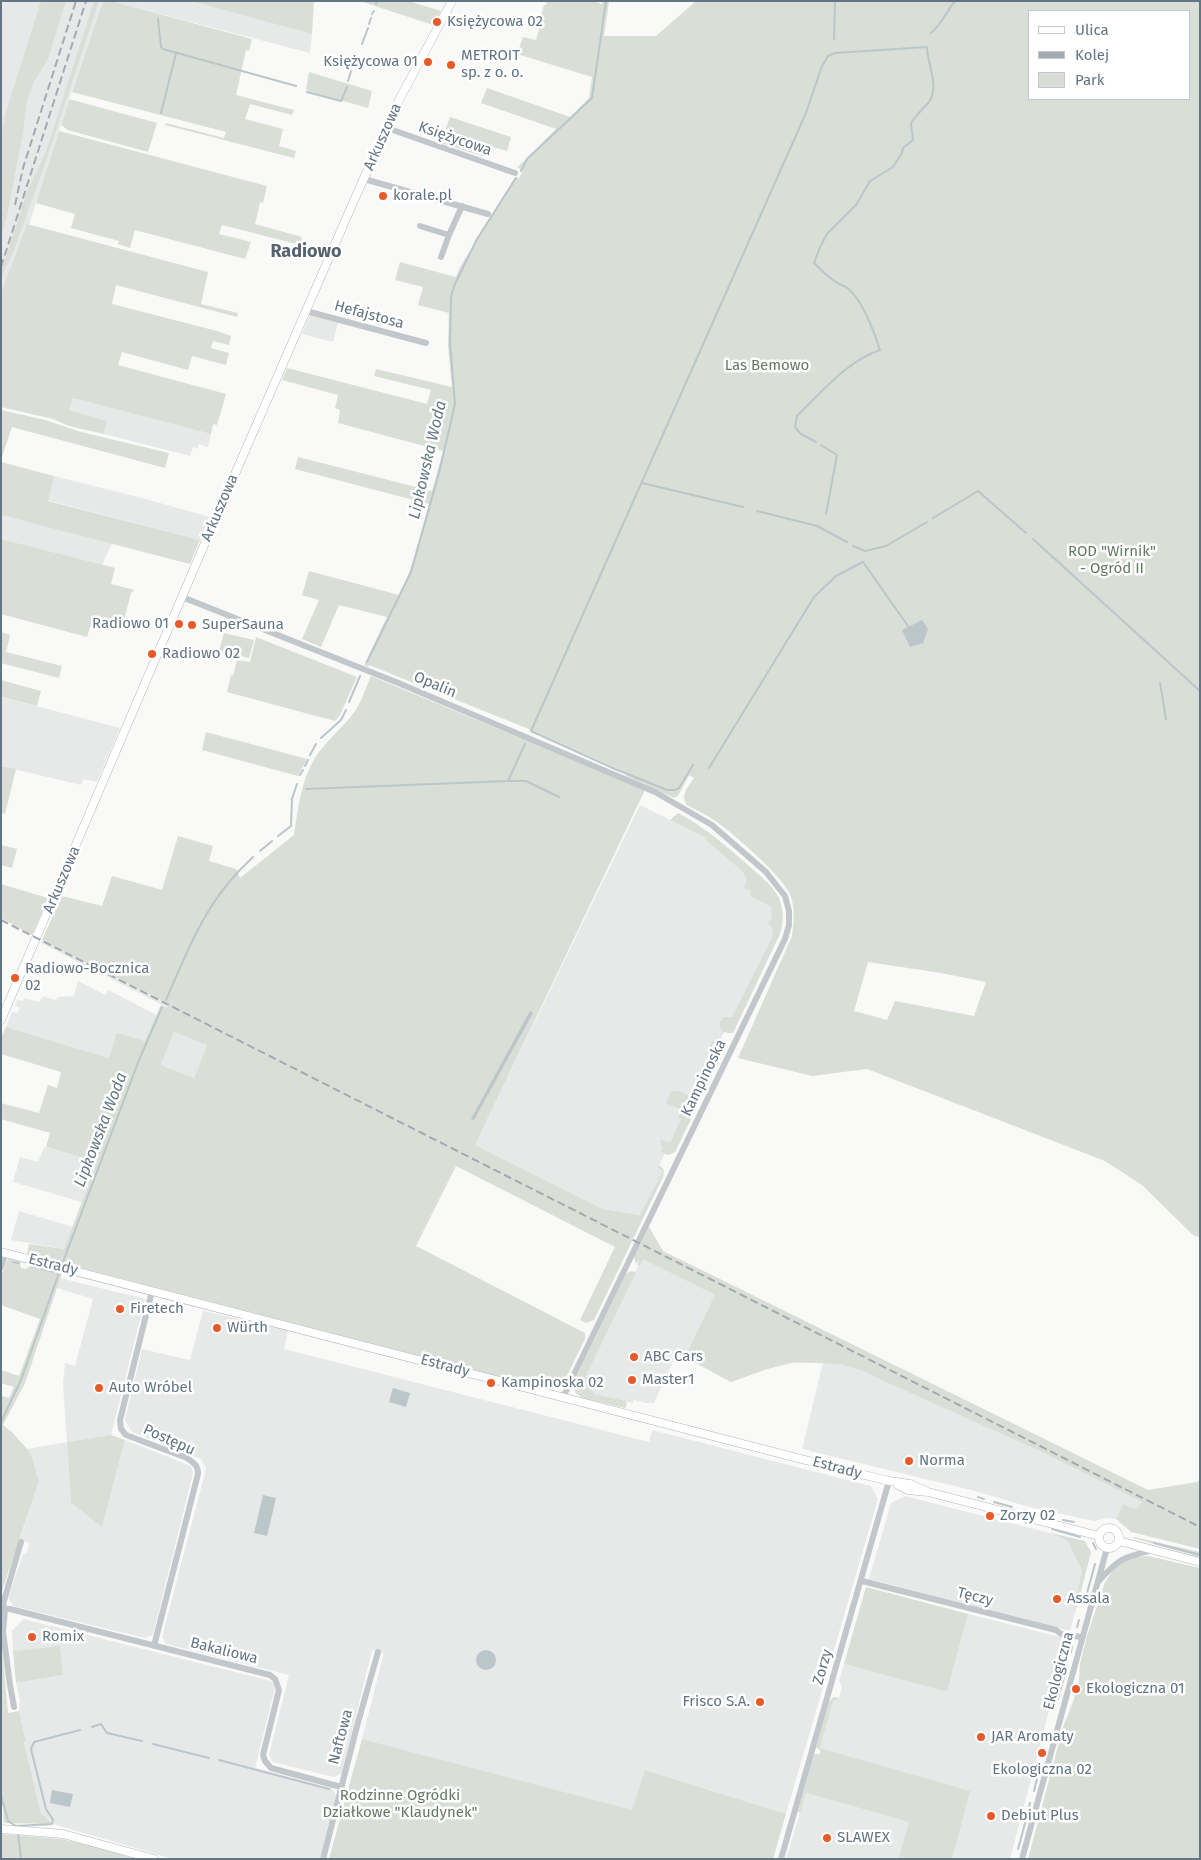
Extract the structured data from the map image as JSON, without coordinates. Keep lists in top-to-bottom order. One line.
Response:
{"streets":{"main road":["Arkuszowa","Estrady"],"street":["Księżycowa","Hefajstosa","Opalin","Kampinoska","Postępu","Tęczy","Bakaliowa","Zorzy","Ekologiczna","Naftowa"]},"crossings":[["Arkuszowa","Księżycowa"],["Arkuszowa","Hefajstosa"],["Arkuszowa","Opalin"],["Opalin","Kampinoska"],["Kampinoska","Estrady"],["Estrady","Postępu"],["Estrady","Zorzy"],["Estrady","Ekologiczna"],["Postępu","Bakaliowa"],["Tęczy","Zorzy"],["Tęczy","Ekologiczna"],["Bakaliowa","Naftowa"]],"districts":["Radiowo"],"water":["Lipkowska Woda"],"parks":["Las Bemowo","ROD \"Wirnik\" - Ogród II","Rodzinne Ogródki Działkowe \"Klaudynek\""],"places":["Księżycowa 02","Księżycowa 01","METROIT sp. z o. o.","korale.pl","Radiowo 01","SuperSauna","Radiowo 02","Radiowo-Bocznica 02","Firetech","Würth","ABC Cars","Master1","Kampinoska 02","Auto Wróbel","Norma","Zorzy 02","Assala","Romix","Ekologiczna 01","Frisco S.A.","JAR Aromaty","Ekologiczna 02","Debiut Plus","SLAWEX"],"legend":["Ulica","Kolej","Park"]}
